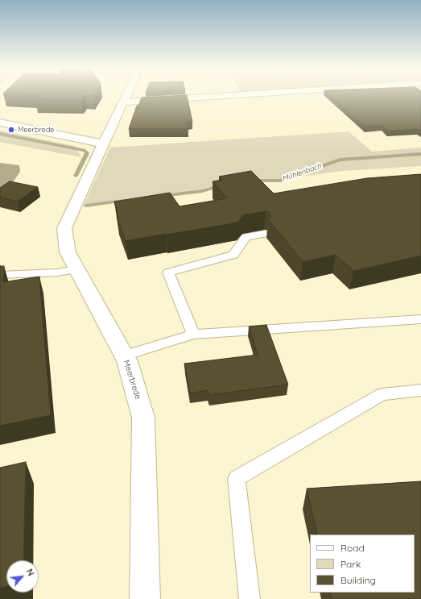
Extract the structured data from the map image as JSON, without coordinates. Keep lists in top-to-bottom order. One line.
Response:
{"streets":{"street":["Meerbrede"]},"water":["Mühlenbach"],"places":["Meerbrede"],"legend":["Road","Park","Building"],"north":"top right"}
